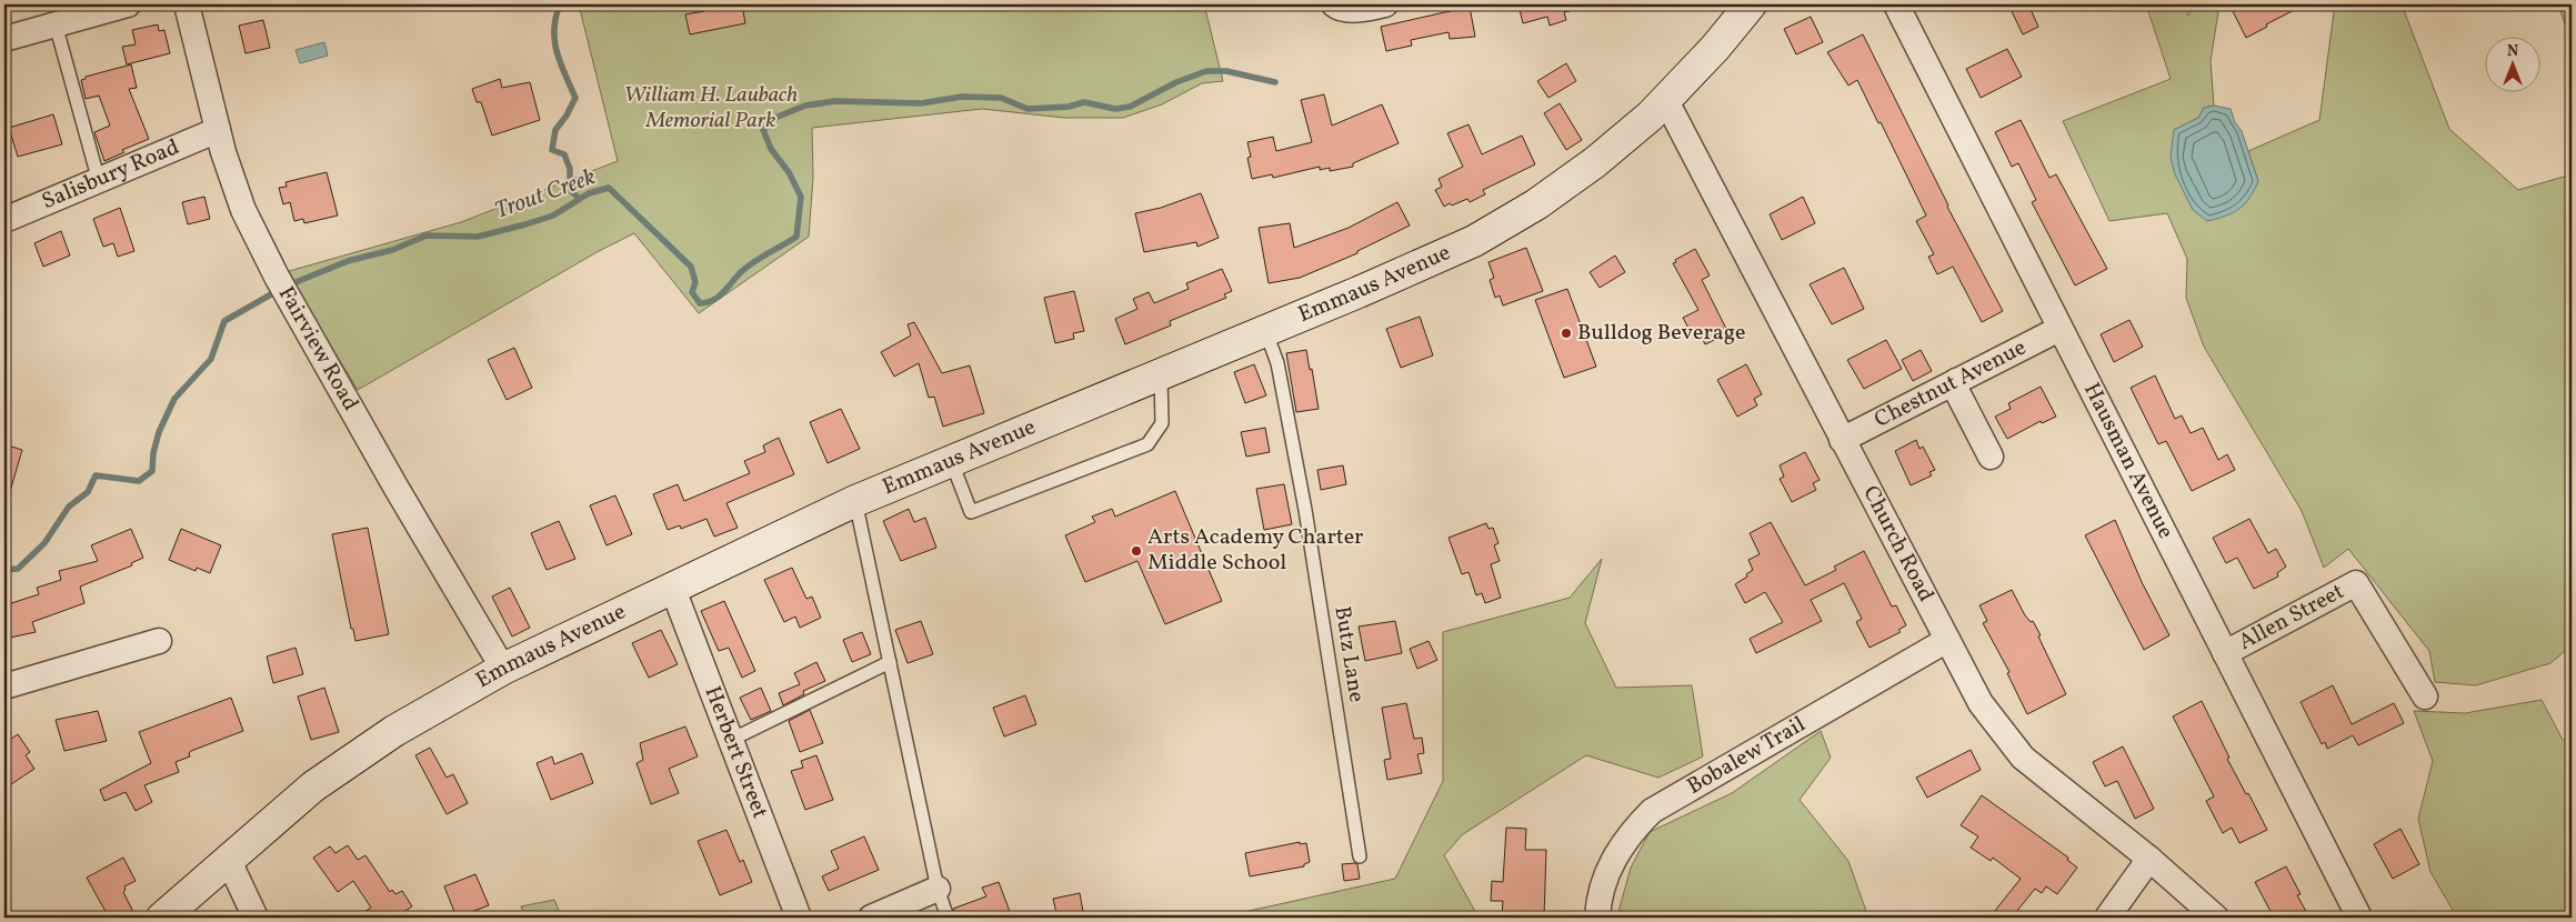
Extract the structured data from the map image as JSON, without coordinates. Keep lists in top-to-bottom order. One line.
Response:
{"streets":{"main road":["Emmaus Avenue"],"street":["Salisbury Road","Fairview Road","Chestnut Avenue","Hausman Avenue","Church Road","Allen Street","Herbert Street","Bobalew Trail"],"lane":["Butz Lane"]},"crossings":[["Salisbury Road","Fairview Road"],["Emmaus Avenue","Fairview Road"],["Emmaus Avenue","Church Road"],["Emmaus Avenue","Butz Lane"],["Emmaus Avenue","Herbert Street"],["Chestnut Avenue","Hausman Avenue"],["Chestnut Avenue","Church Road"],["Hausman Avenue","Allen Street"],["Church Road","Bobalew Trail"]],"water":["Trout Creek"],"parks":["William H. Laubach Memorial Park"],"places":["Bulldog Beverage","Arts Academy Charter Middle School"],"north":"top"}
